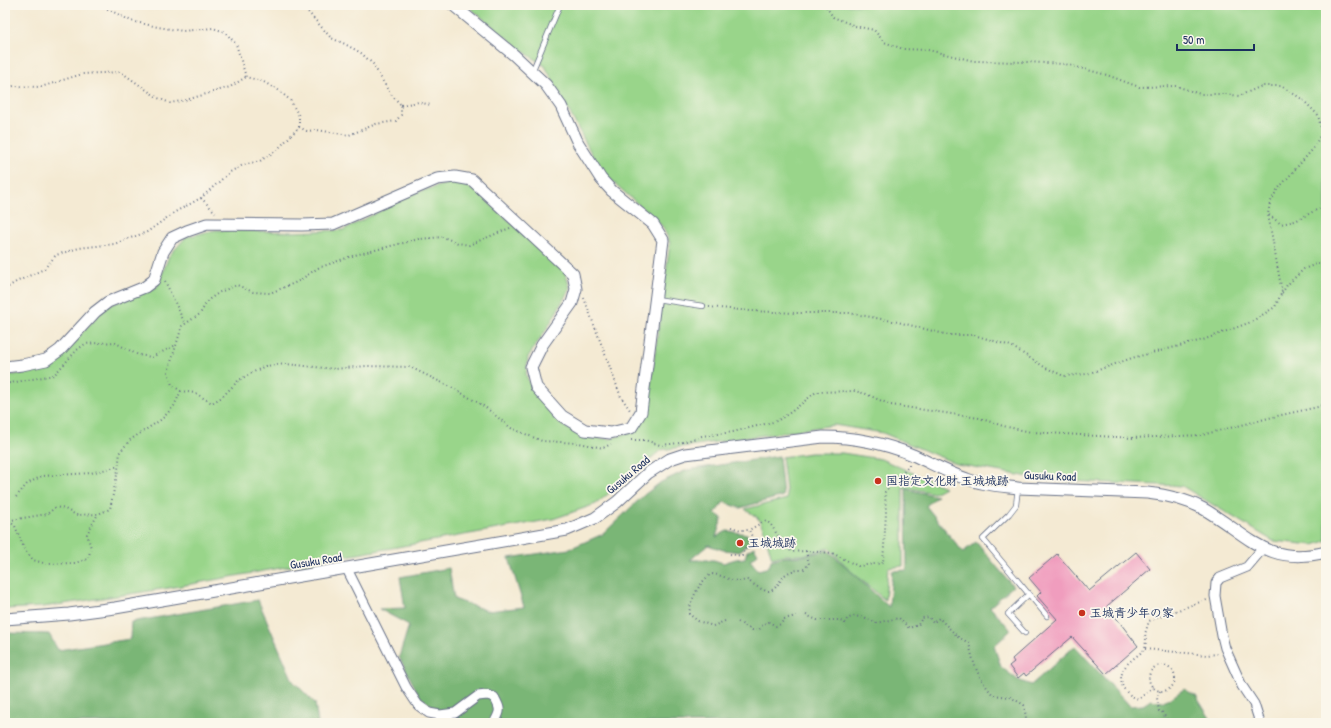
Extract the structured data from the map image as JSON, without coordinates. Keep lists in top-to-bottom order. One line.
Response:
{"streets":{"street":["Gusuku Road"]},"places":["国指定文化財 玉城城跡","玉城城跡","玉城青少年の家"],"scale_bar":"50 m"}
